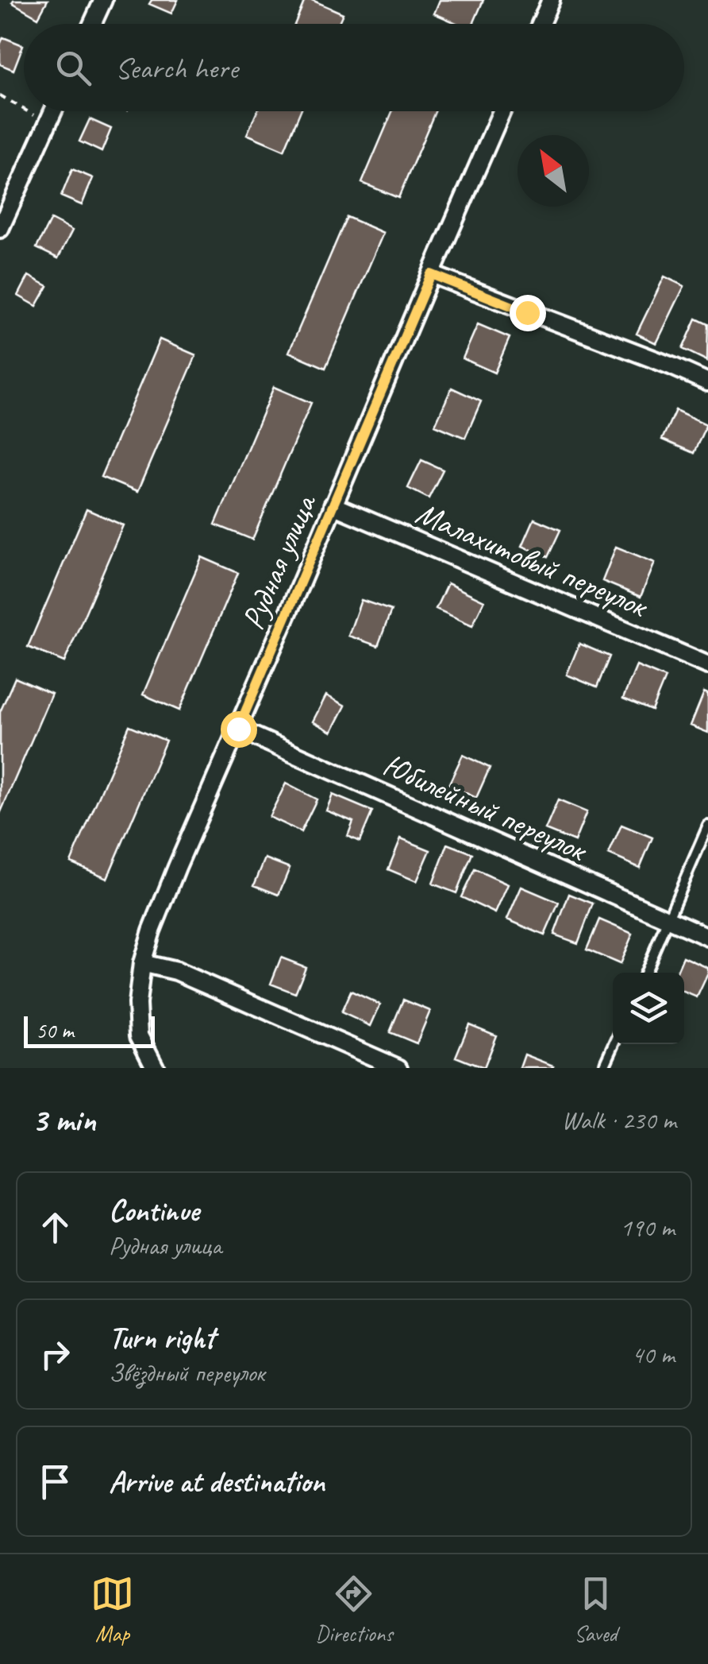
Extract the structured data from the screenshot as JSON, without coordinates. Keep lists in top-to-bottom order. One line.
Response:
{"streets":{"street":["Малахитовый переулок","Рудная улица","Юбилейный переулок"]},"crossings":[["Малахитовый переулок","Рудная улица"],["Рудная улица","Юбилейный переулок"]],"scale_bar":"50 m","north":"top left","page":{"search":"Search here","scale":"50 m","heading":["3 min","Walk · 230 m"],"list":[["Continue","Рудная улица","190 m"],["Turn right","Звёздный переулок","40 m"],"Arrive at destination"],"nav":["Map","Directions","Saved"]}}
